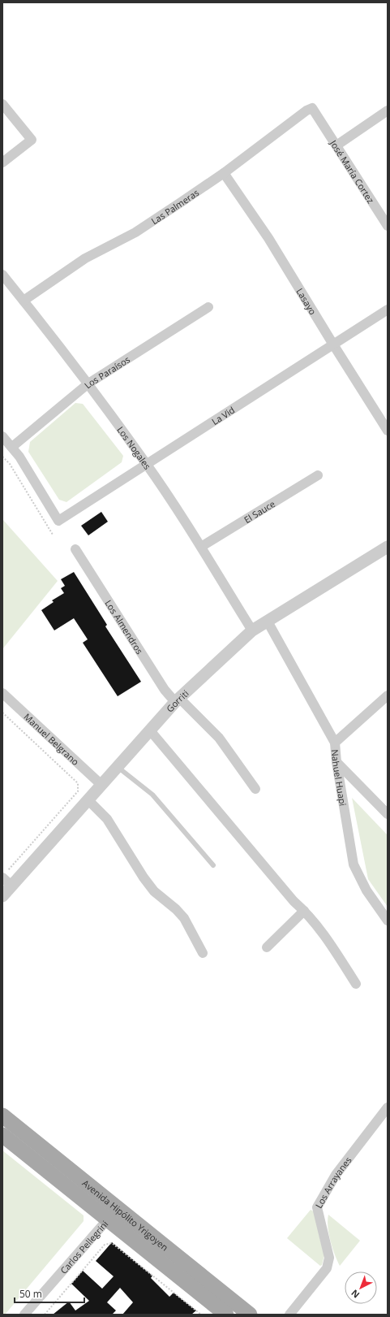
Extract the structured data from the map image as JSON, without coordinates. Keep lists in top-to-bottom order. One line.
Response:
{"streets":{"main road":["Avenida Hipólito Yrigoyen"],"street":["José María Cortez","Las Palmeras","Lasayo","Los Paraísos","La Vid","Los Nogales","El Sauce","Los Almendros","Gorriti","Manuel Belgrano","Nahuel Huapi","Los Arrayanes","Carlos Pellegrini"]},"crossings":[["José María Cortez","Las Palmeras"],["Las Palmeras","Lasayo"],["Las Palmeras","Los Nogales"],["Lasayo","La Vid"],["Los Paraísos","La Vid"],["Los Paraísos","Los Nogales"],["La Vid","Los Nogales"],["Los Nogales","El Sauce"],["Los Nogales","Gorriti"],["Los Almendros","Gorriti"],["Gorriti","Manuel Belgrano"],["Gorriti","Nahuel Huapi"],["Avenida Hipólito Yrigoyen","Carlos Pellegrini"]],"scale_bar":"50 m","north":"bottom left"}
